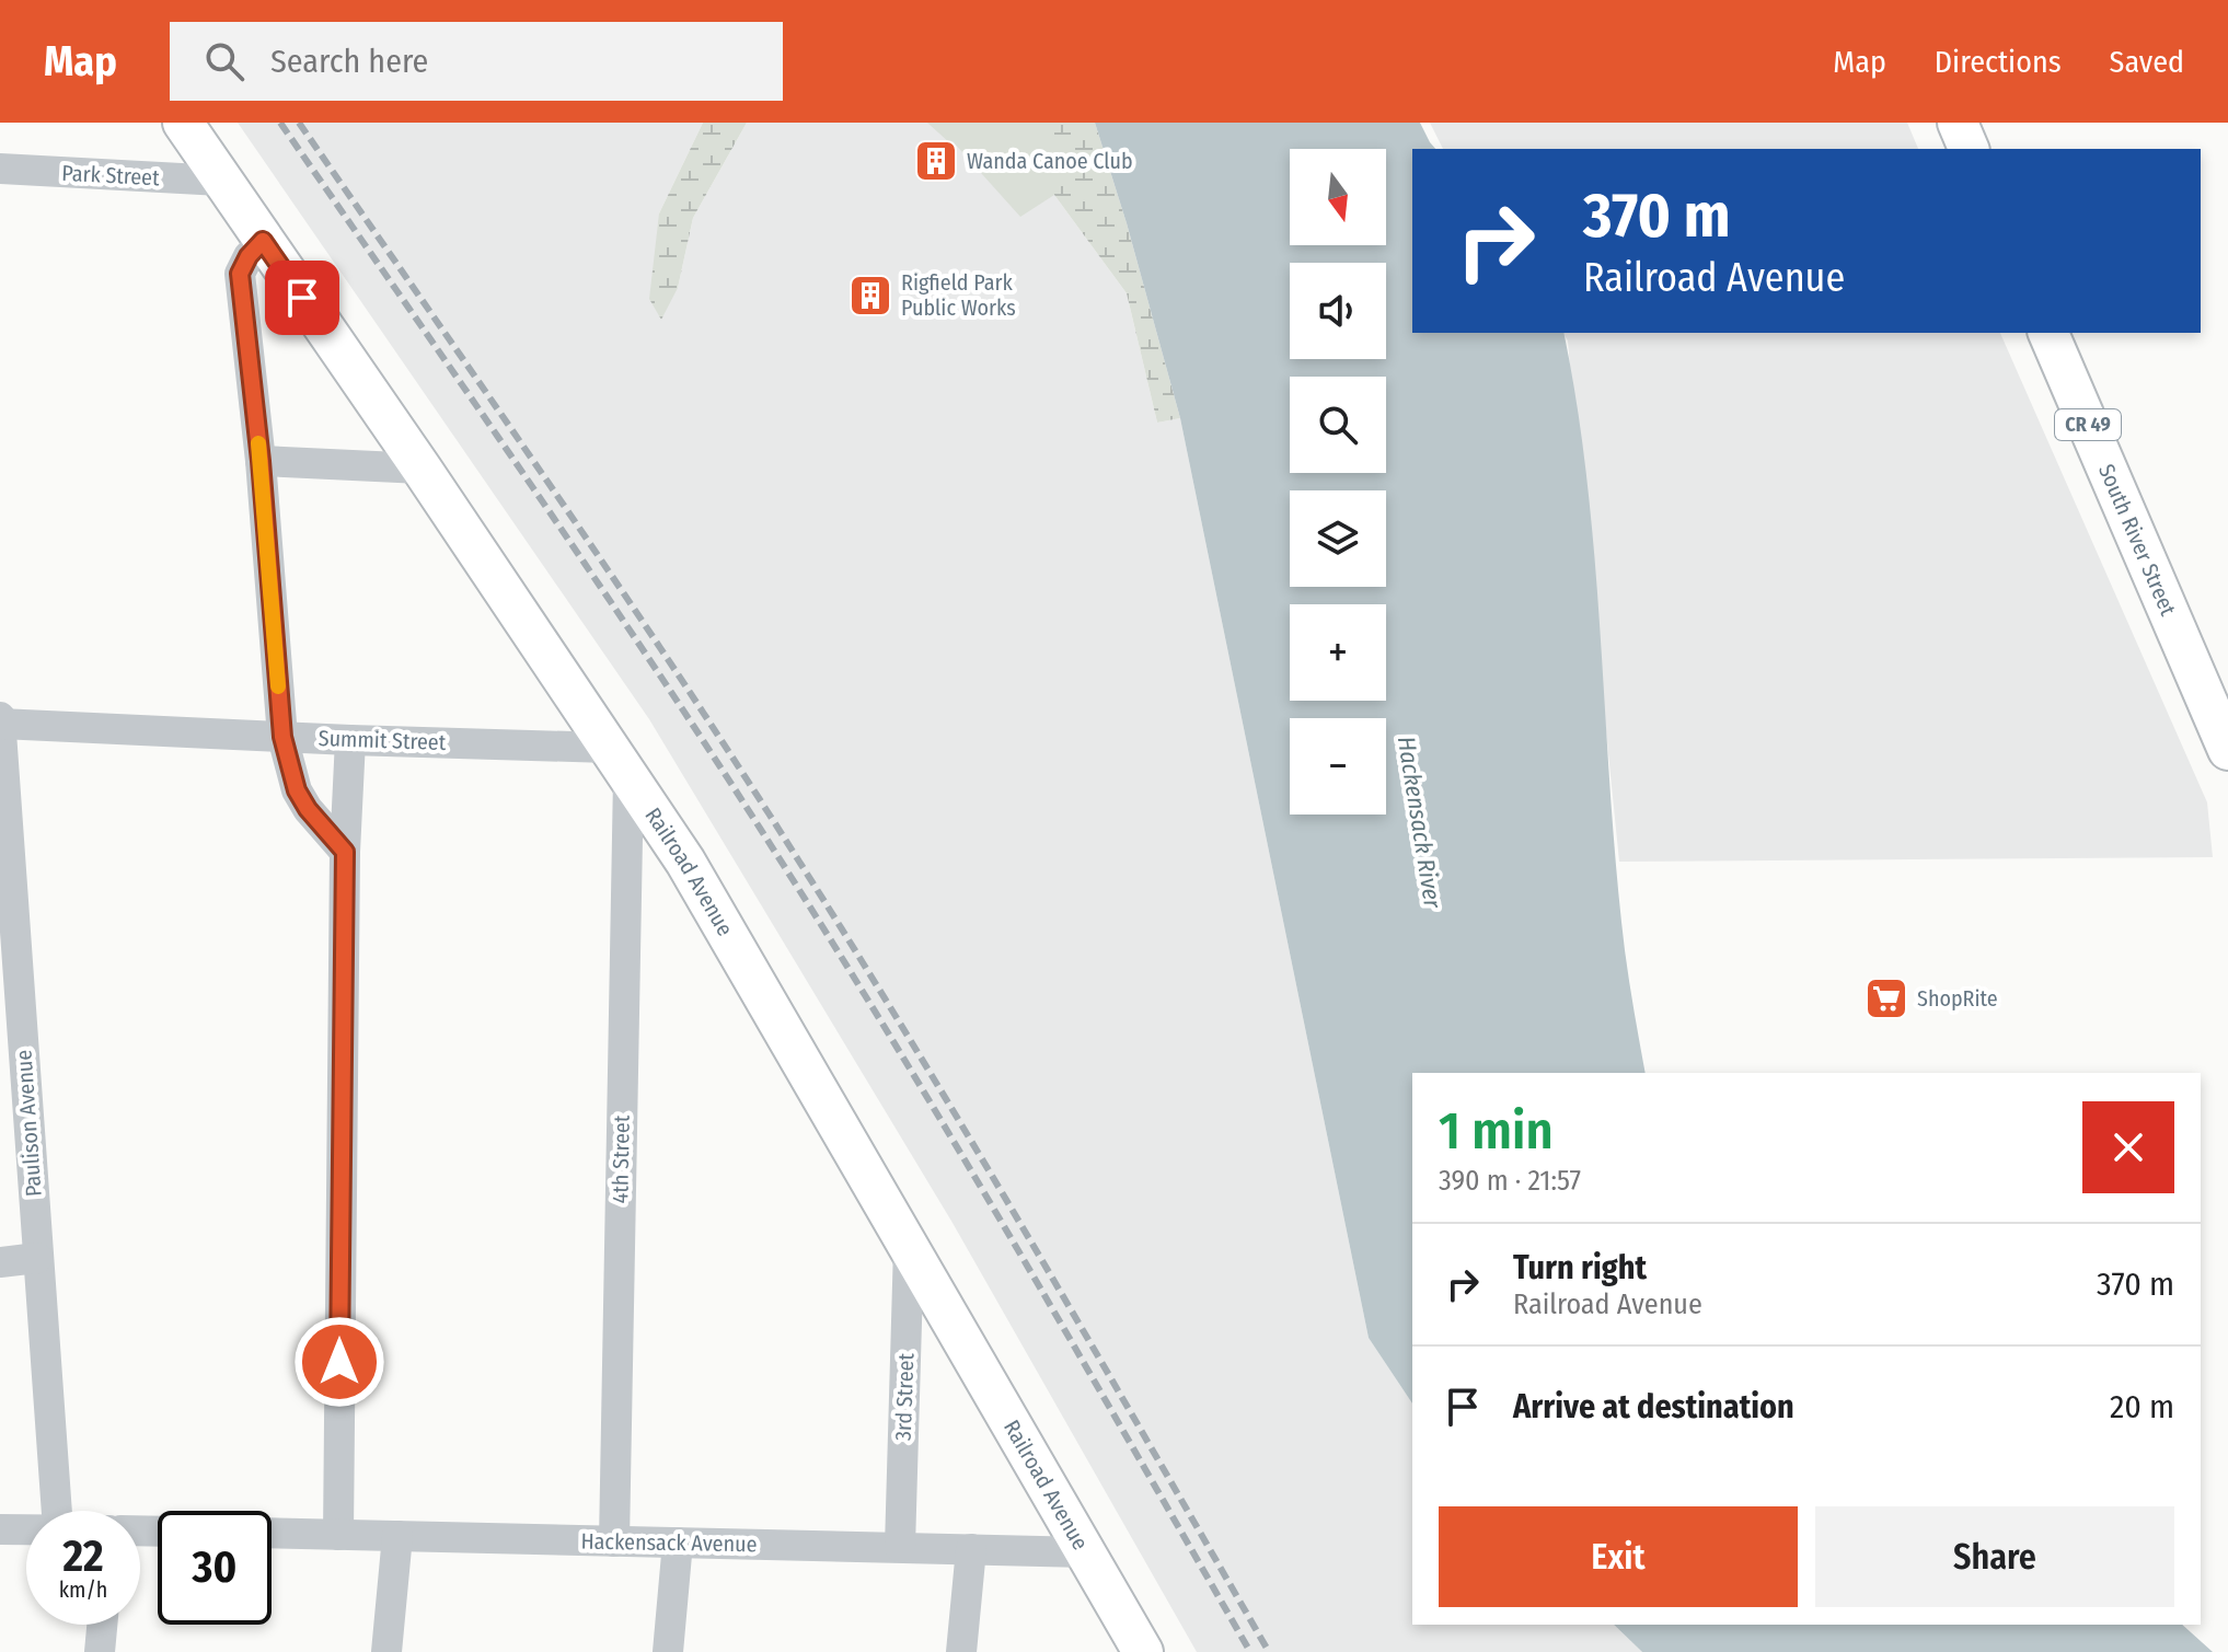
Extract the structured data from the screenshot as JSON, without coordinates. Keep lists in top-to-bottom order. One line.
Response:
{"streets":{"main road":["CR 49","South River Street","Railroad Avenue"],"street":["Park Street","Summit Street","Paulison Avenue","4th Street","3rd Street","Hackensack Avenue"]},"crossings":[["Park Street","Railroad Avenue"],["Summit Street","Railroad Avenue"],["Summit Street","Paulison Avenue"],["Summit Street","4th Street"],["Railroad Avenue","4th Street"],["Railroad Avenue","3rd Street"],["Railroad Avenue","Hackensack Avenue"],["4th Street","Hackensack Avenue"],["3rd Street","Hackensack Avenue"]],"water":["Hackensack River"],"places":{"building":["Wanda Canoe Club","Rigfield Park Public Works"],"supermarket":["ShopRite"]},"north":"bottom","page":{"header":"Map","search":"Search here","nav":["Map","Directions","Saved"],"map_buttons":["+","−"],"turn":["370 m","Railroad Avenue"],"heading":["1 min","390 m · 21:57"],"list":[{"name":"Turn right","note":"Railroad Avenue","value":"370 m"},{"name":"Arrive at destination","value":"20 m"}],"buttons":["Exit","Share"],"speed":"22 km/h","limit":"30"}}
